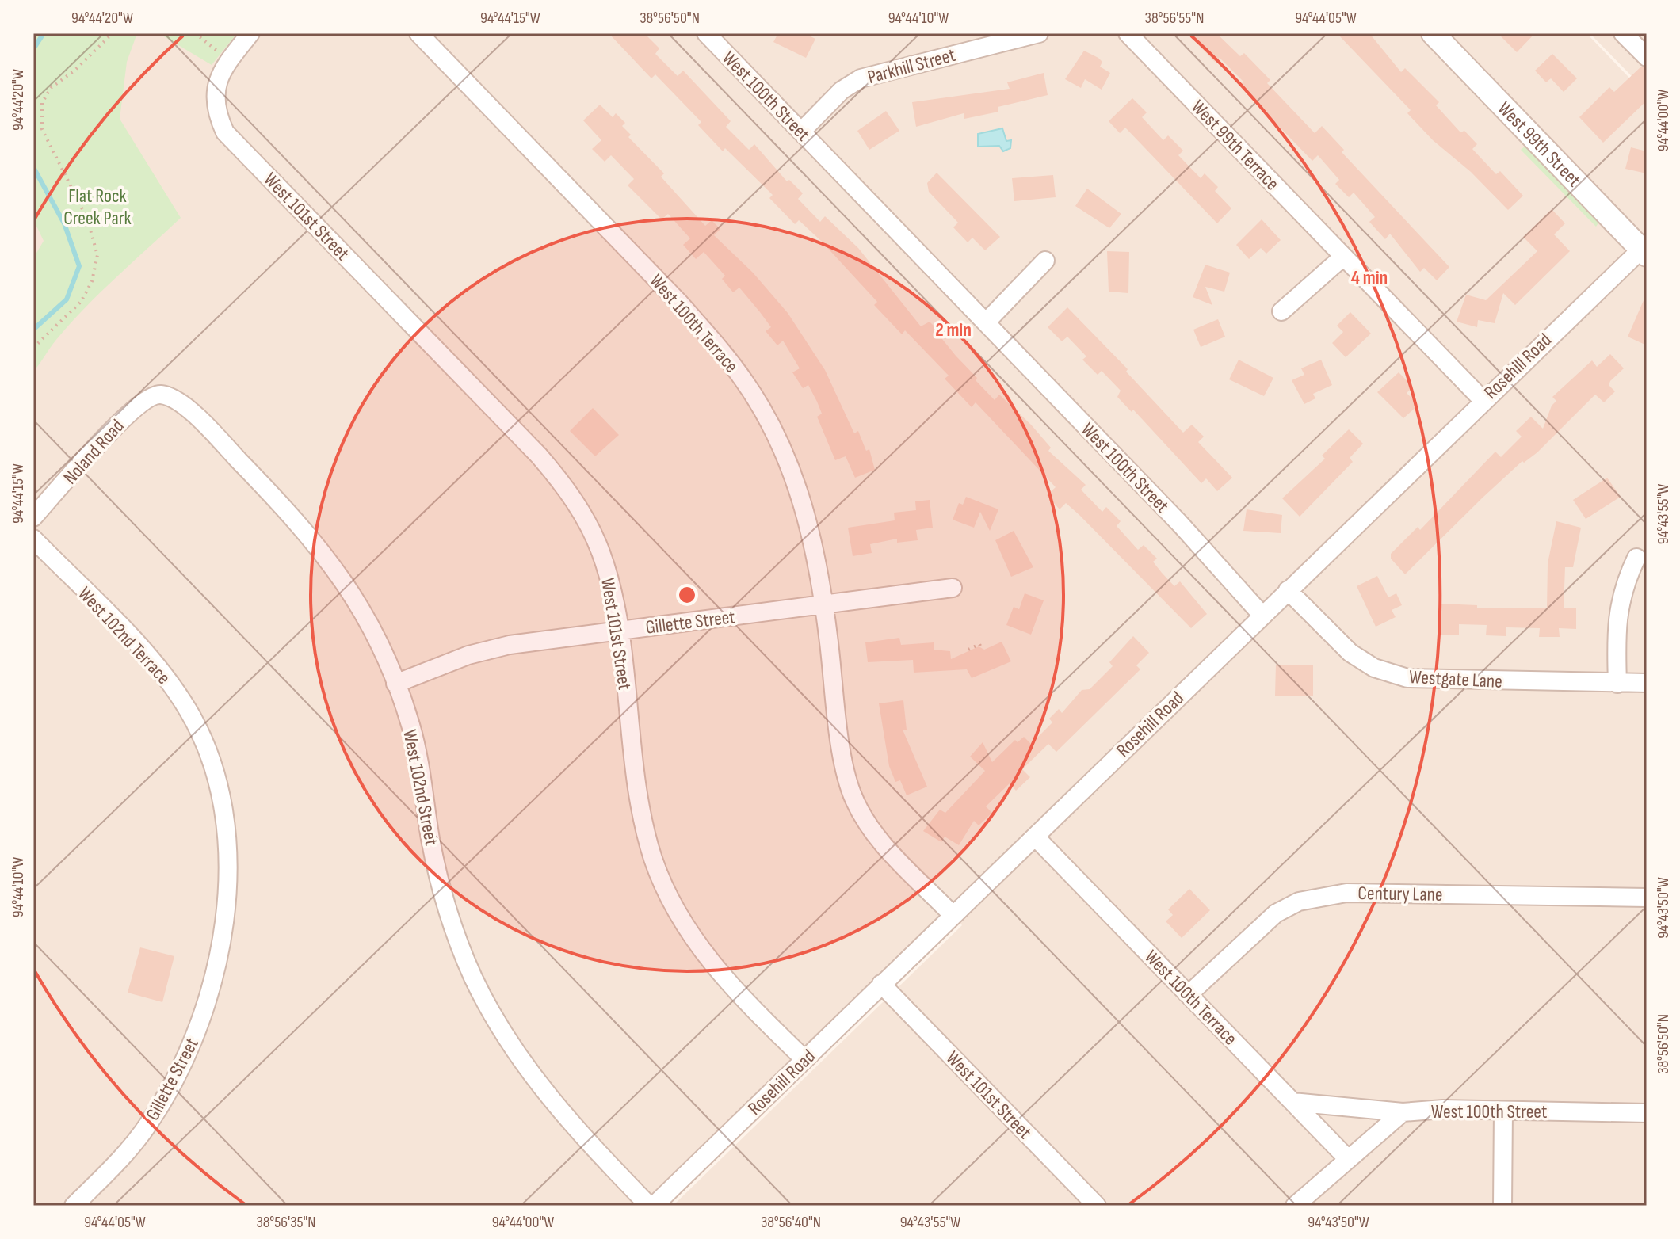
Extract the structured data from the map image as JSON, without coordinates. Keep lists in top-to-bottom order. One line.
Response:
{"streets":{"street":["Parkhill Street","West 100th Street","West 99th Street","West 99th Terrace","West 101st Street","West 100th Terrace","Rosehill Road","Noland Road","Gillette Street","West 102nd Terrace","Westgate Lane","West 102nd Street","Century Lane"]},"crossings":[["Parkhill Street","West 100th Street"],["West 100th Street","West 100th Terrace"],["West 100th Street","Rosehill Road"],["West 99th Street","Rosehill Road"],["West 99th Terrace","Rosehill Road"],["West 101st Street","Rosehill Road"],["West 101st Street","Gillette Street"],["West 100th Terrace","Rosehill Road"],["West 100th Terrace","Gillette Street"],["West 100th Terrace","Century Lane"],["Rosehill Road","Westgate Lane"],["Rosehill Road","West 102nd Street"],["Noland Road","West 102nd Street"],["Gillette Street","West 102nd Terrace"],["Gillette Street","West 102nd Street"]],"parks":["Flat Rock Creek Park"],"coordinates":["94°44'20\"W","94°44'15\"W","38°56'50\"N","94°44'10\"W","38°56'55\"N","94°44'05\"W","94°44'00\"W","94°43'55\"W","94°43'50\"W","38°56'35\"N","38°56'40\"N"],"rings":["4 min","2 min"]}
